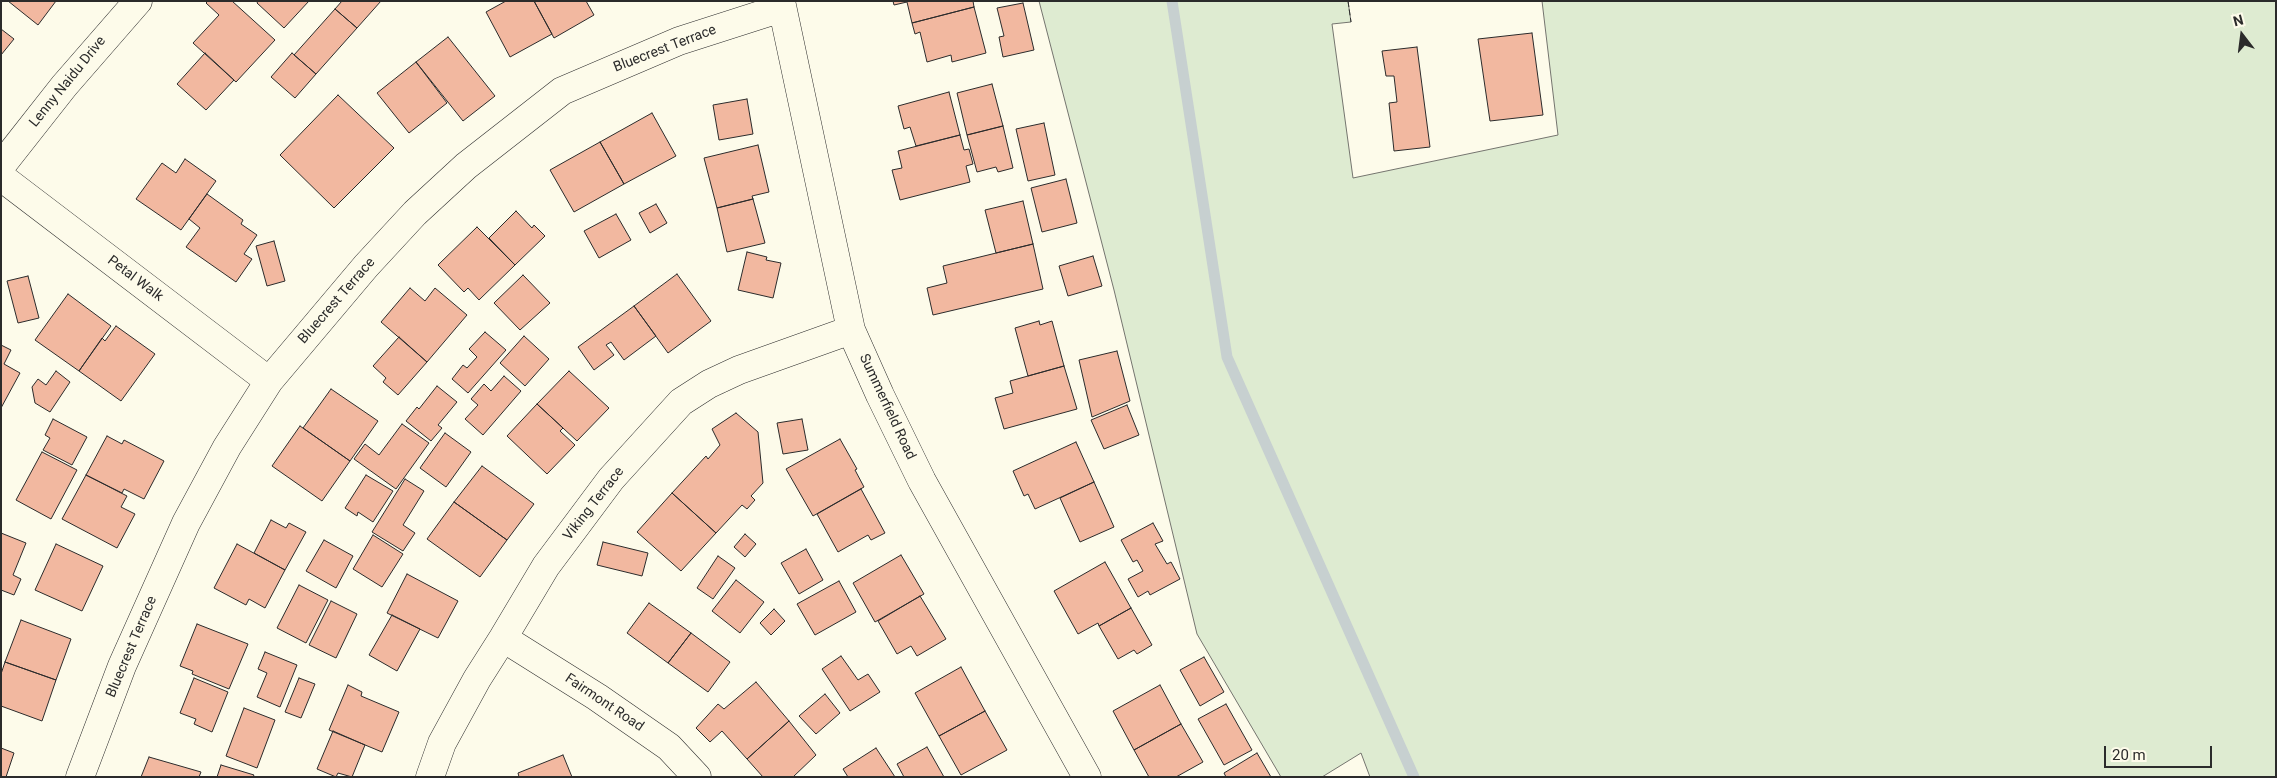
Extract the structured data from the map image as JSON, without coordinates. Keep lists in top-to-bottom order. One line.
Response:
{"streets":{"street":["Bluecrest Terrace","Lenny Naidu Drive","Petal Walk","Summerfield Road","Viking Terrace","Fairmont Road"]},"crossings":[["Bluecrest Terrace","Petal Walk"],["Bluecrest Terrace","Summerfield Road"],["Summerfield Road","Viking Terrace"],["Viking Terrace","Fairmont Road"]],"scale_bar":"20 m","north":"top"}
